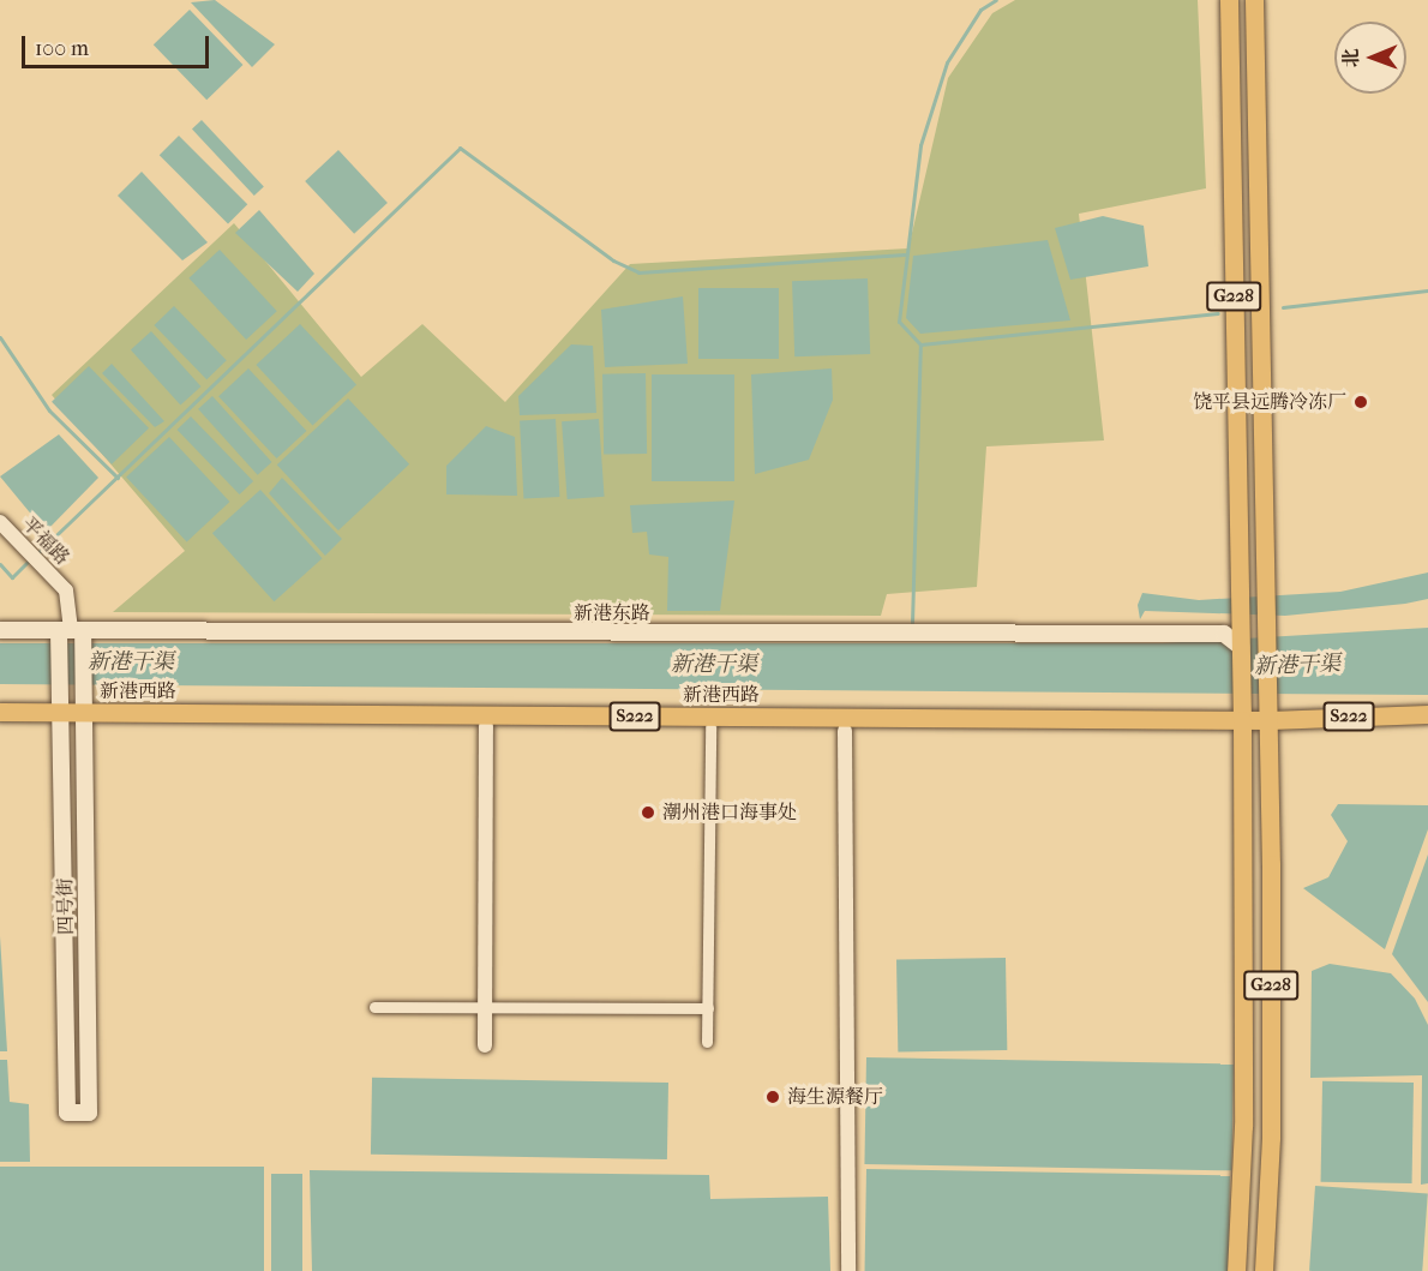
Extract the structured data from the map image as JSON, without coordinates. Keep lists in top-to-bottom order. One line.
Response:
{"streets":{"main road":["G228","新港东路","新港西路","S222","四号街"],"street":["平福路"]},"crossings":[["G228","新港东路"],["G228","新港西路"],["G228","S222"],["平福路","新港东路"],["平福路","四号街"],["新港东路","四号街"],["新港西路","S222"]],"water":["新港干渠"],"places":["饶平县远腾冷冻厂","潮州港口海事处","海生源餐厅"],"scale_bar":"100 m","north":"left"}
